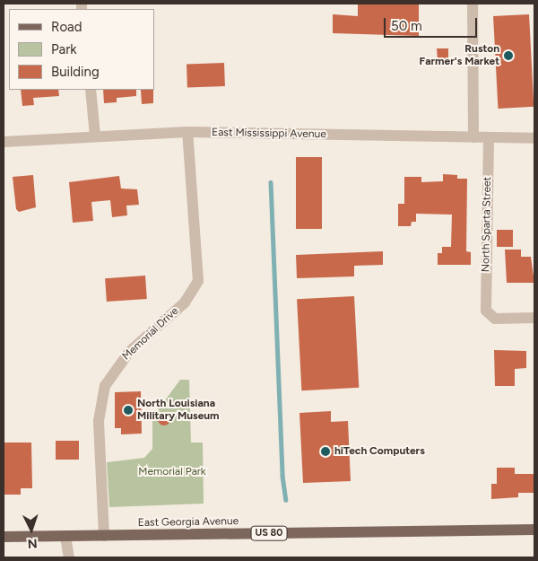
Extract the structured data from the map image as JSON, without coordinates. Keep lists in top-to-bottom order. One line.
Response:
{"streets":{"main road":["East Georgia Avenue","US 80"],"street":["East Mississippi Avenue","North Sparta Street","Memorial Drive"]},"crossings":[["East Mississippi Avenue","North Sparta Street"],["East Mississippi Avenue","Memorial Drive"],["Memorial Drive","East Georgia Avenue"]],"parks":["Memorial Park"],"places":["Ruston Farmer's Market","North Louisiana Military Museum","hiTech Computers"],"legend":["Road","Park","Building"],"scale_bar":"50 m","north":"bottom"}
